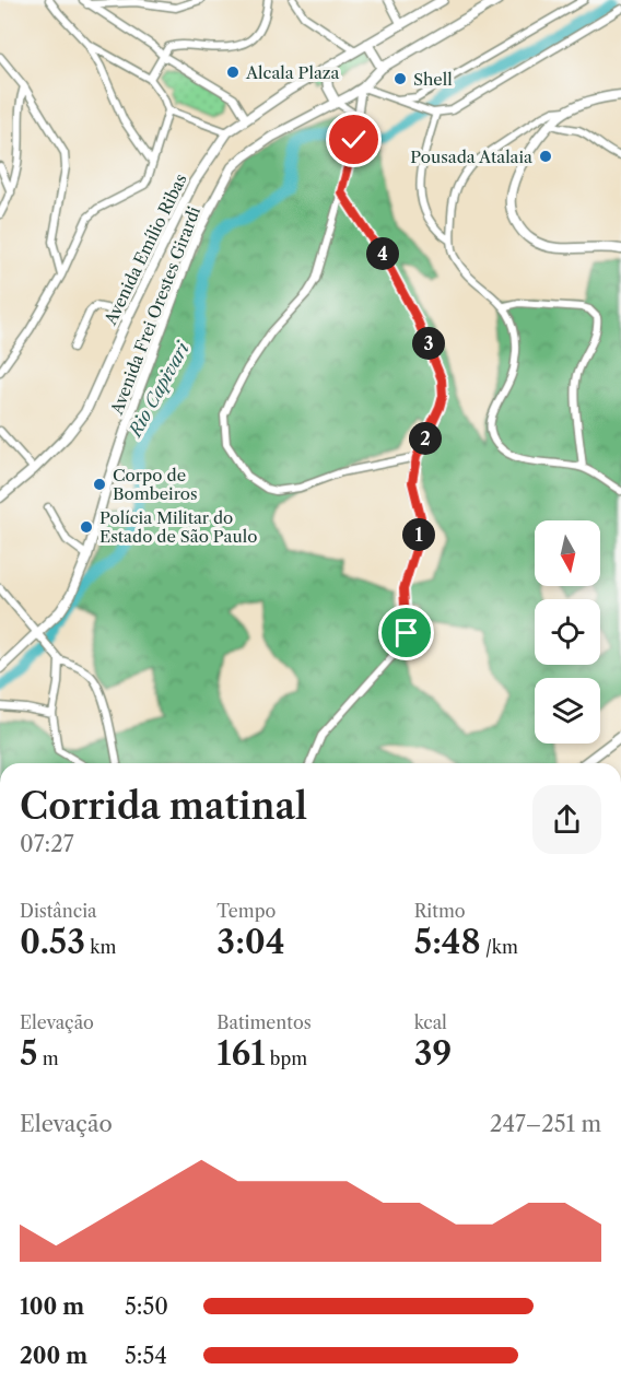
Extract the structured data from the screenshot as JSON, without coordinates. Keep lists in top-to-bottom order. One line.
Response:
{"streets":{"street":["Avenida Emílio Ribas","Avenida Frei Orestes Girardi"]},"water":["Rio Capivari"],"places":["Alcala Plaza","Shell","Pousada Atalaia","Corpo de Bombeiros","Polícia Militar do Estado de São Paulo"],"north":"bottom","page":{"pins":["4","3","2","1"],"heading":["Corrida matinal","07:27"],"stats":[["Distância","0.53 km"],["Tempo","3:04"],["Ritmo","5:48 /km"],["Elevação","5 m"],["Batimentos","161 bpm"],["kcal","39"]],"chart":["Elevação","247–251 m"],"list":[{"name":"100 m","note":"5:50"},{"name":"200 m","note":"5:54"}]}}
